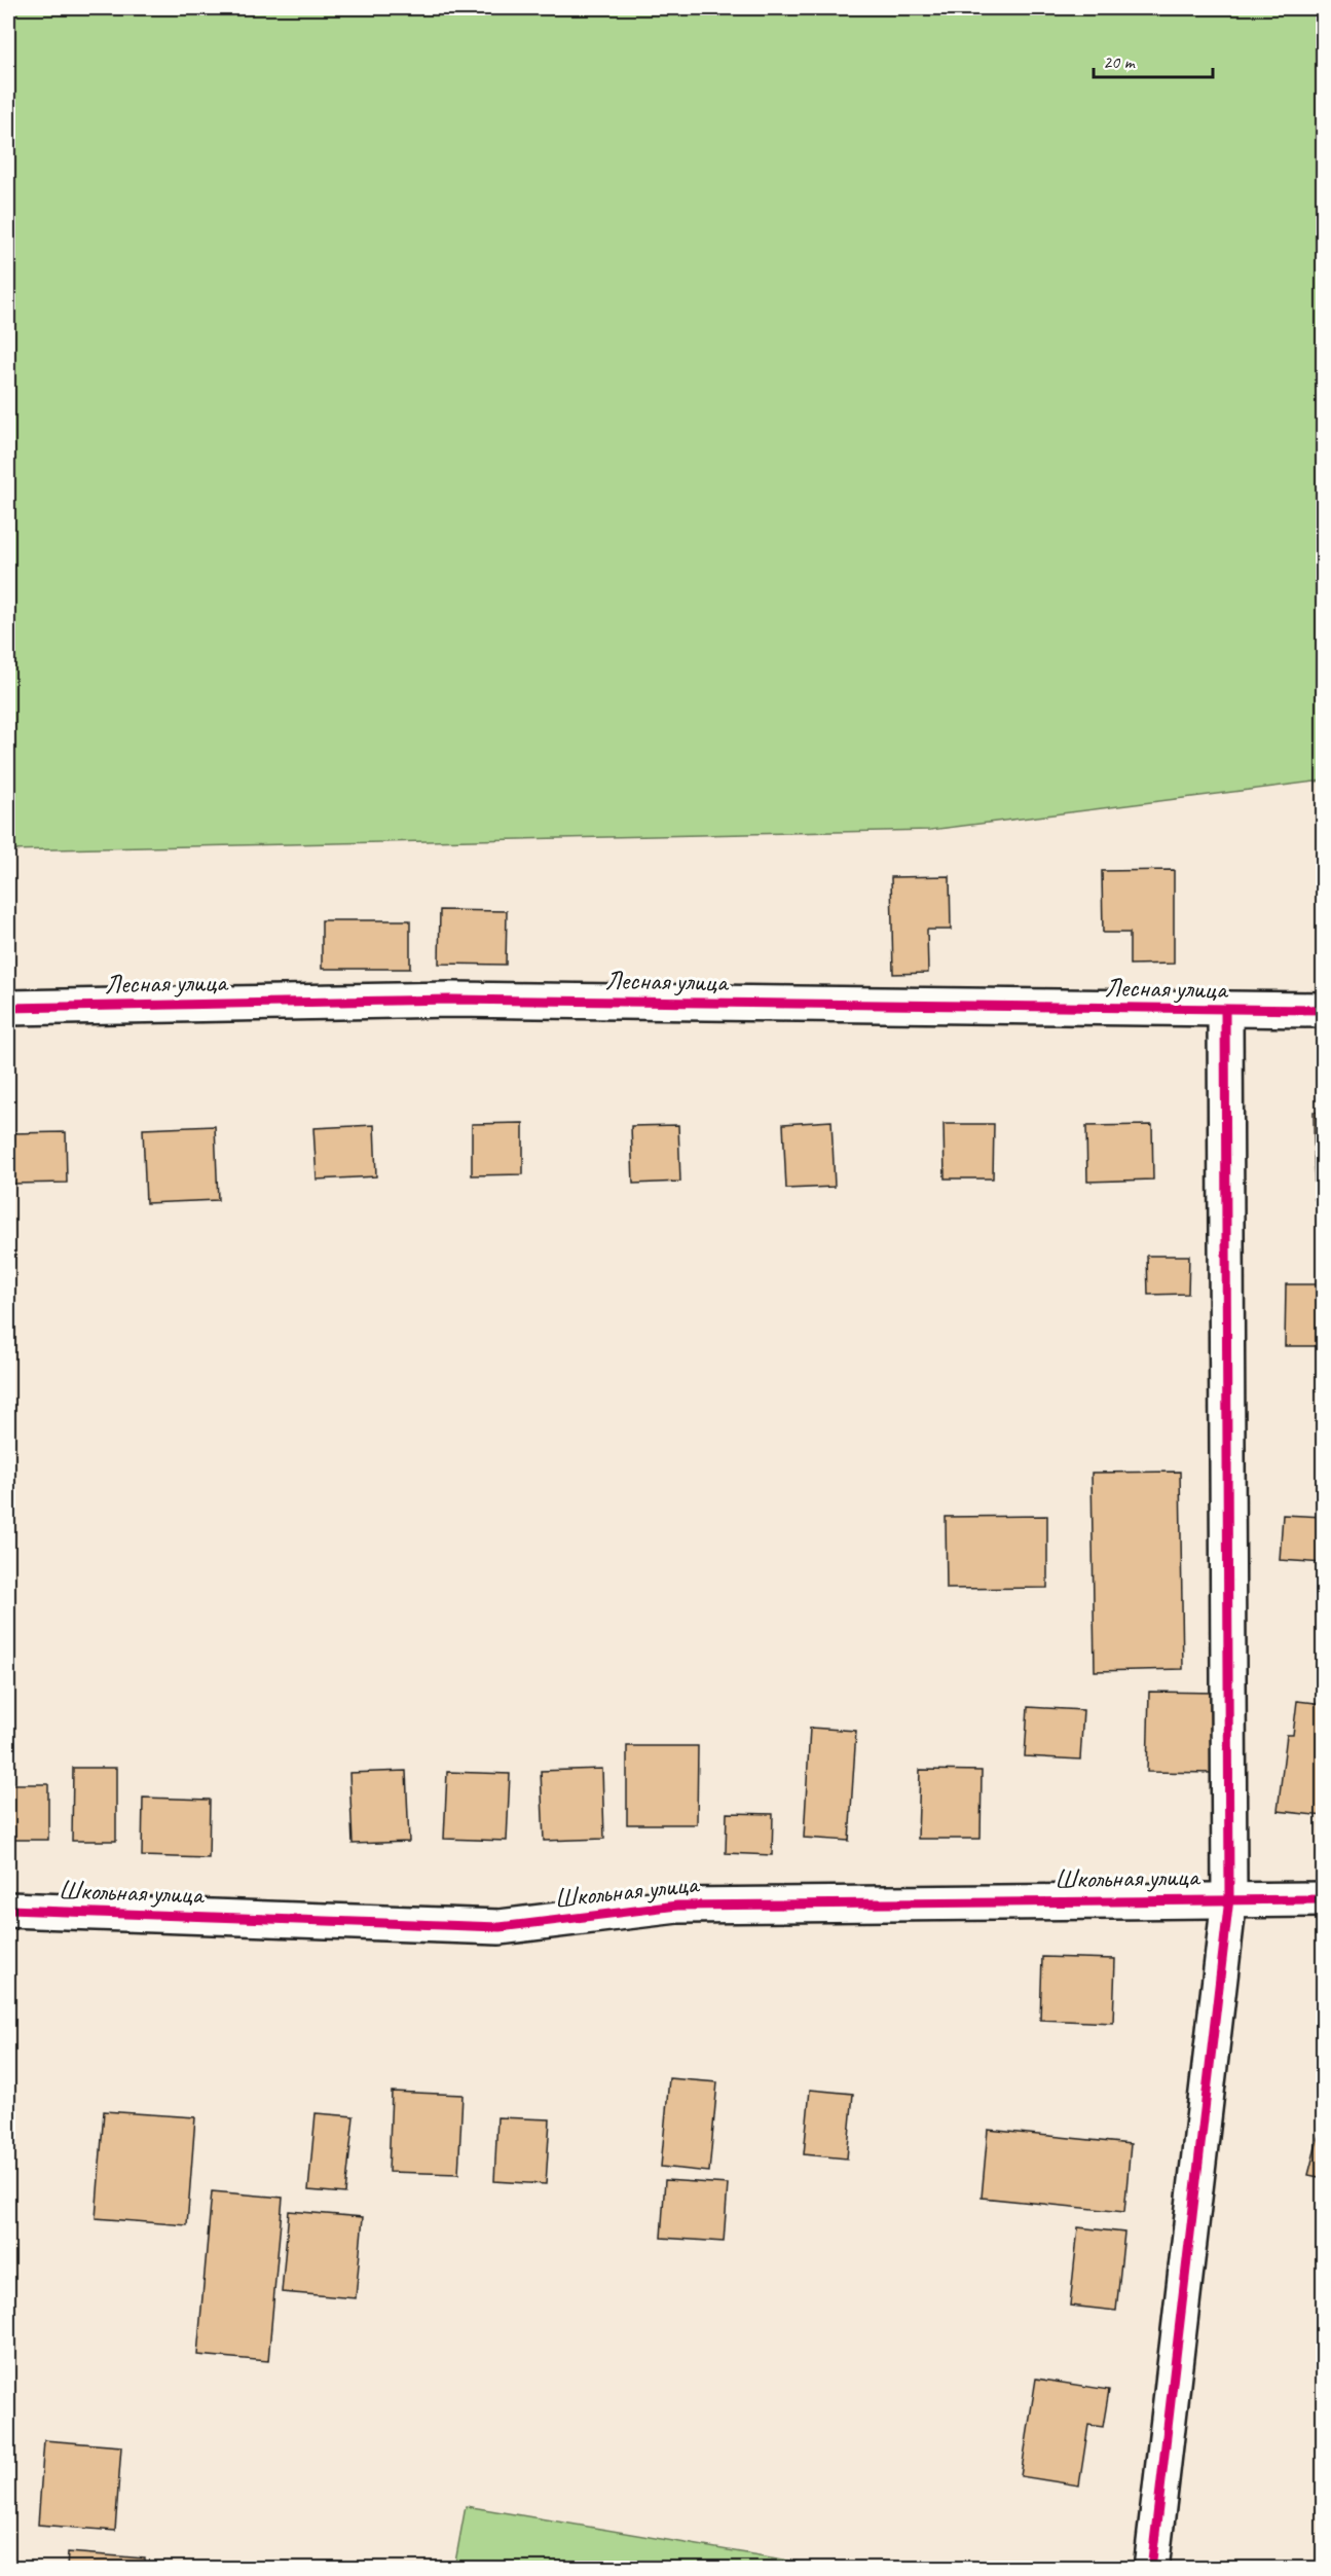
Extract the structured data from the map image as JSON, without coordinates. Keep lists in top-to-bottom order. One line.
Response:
{"streets":{"street":["Лесная улица","Школьная улица"]},"scale_bar":"20 m"}
